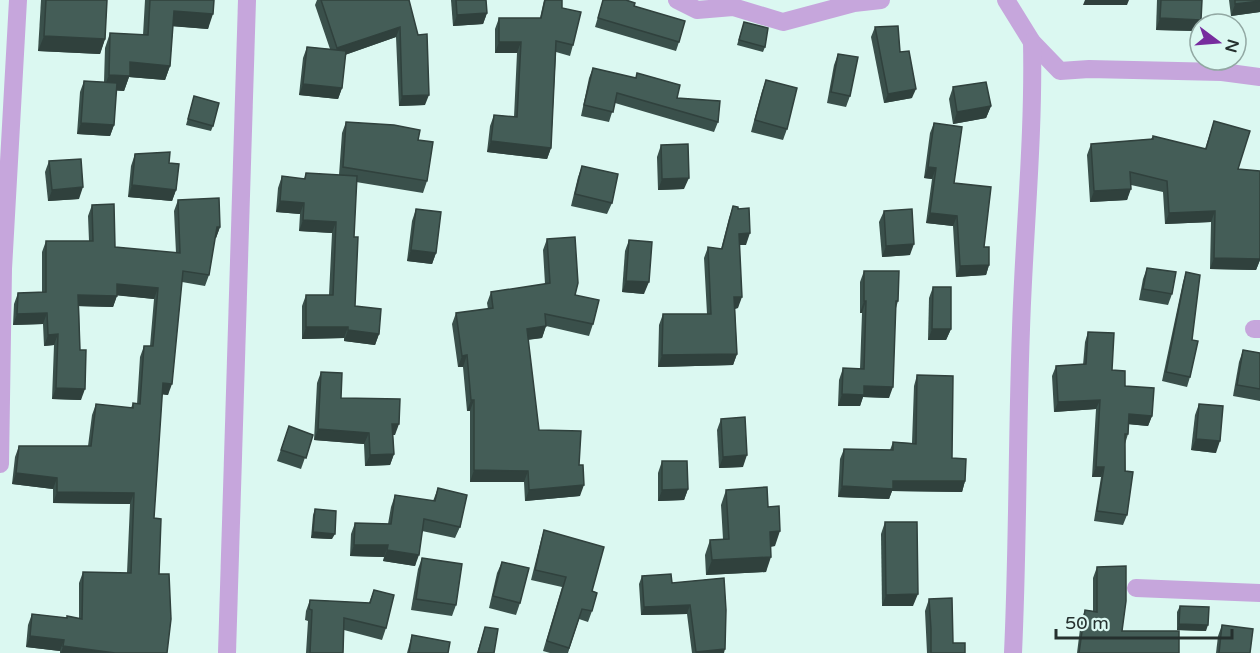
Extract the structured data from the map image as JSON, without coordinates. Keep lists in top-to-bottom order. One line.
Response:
{"scale_bar":"50 m","north":"right"}
